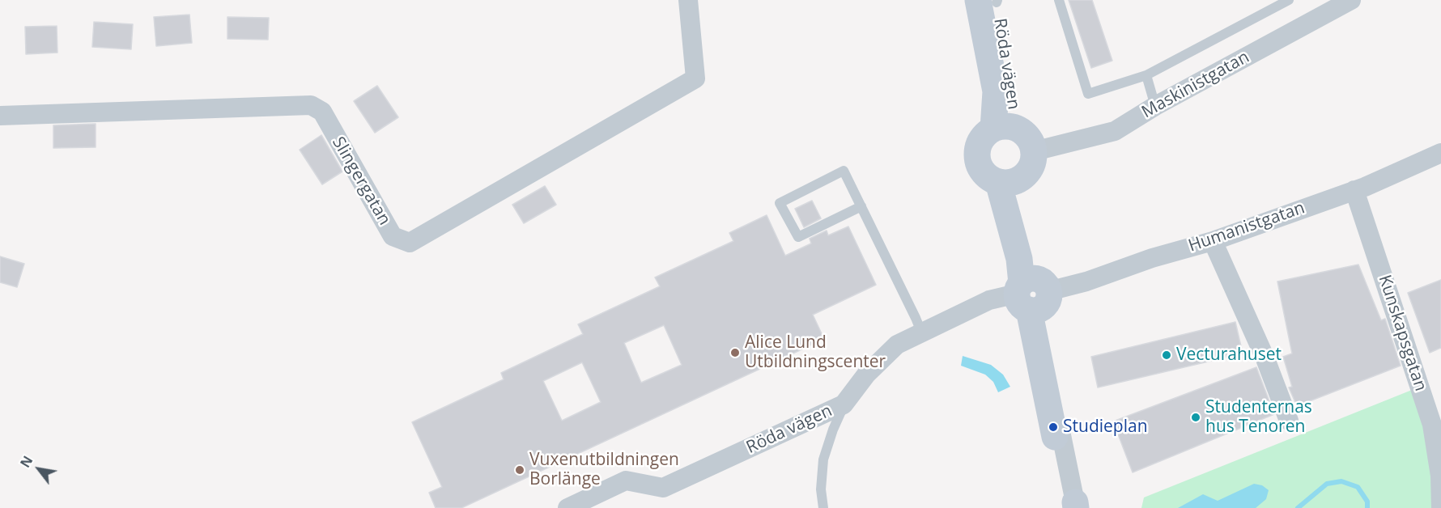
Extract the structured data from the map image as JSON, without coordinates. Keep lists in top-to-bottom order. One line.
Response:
{"streets":{"street":["Röda vägen","Maskinistgatan","Slingergatan","Humanistgatan","Kunskapsgatan"]},"crossings":[["Röda vägen","Maskinistgatan"],["Röda vägen","Humanistgatan"],["Humanistgatan","Kunskapsgatan"]],"places":["Alice Lund Utbildningscenter","Vecturahuset","Studenternas hus Tenoren","Studieplan","Vuxenutbildningen Borlänge"],"north":"top left"}
